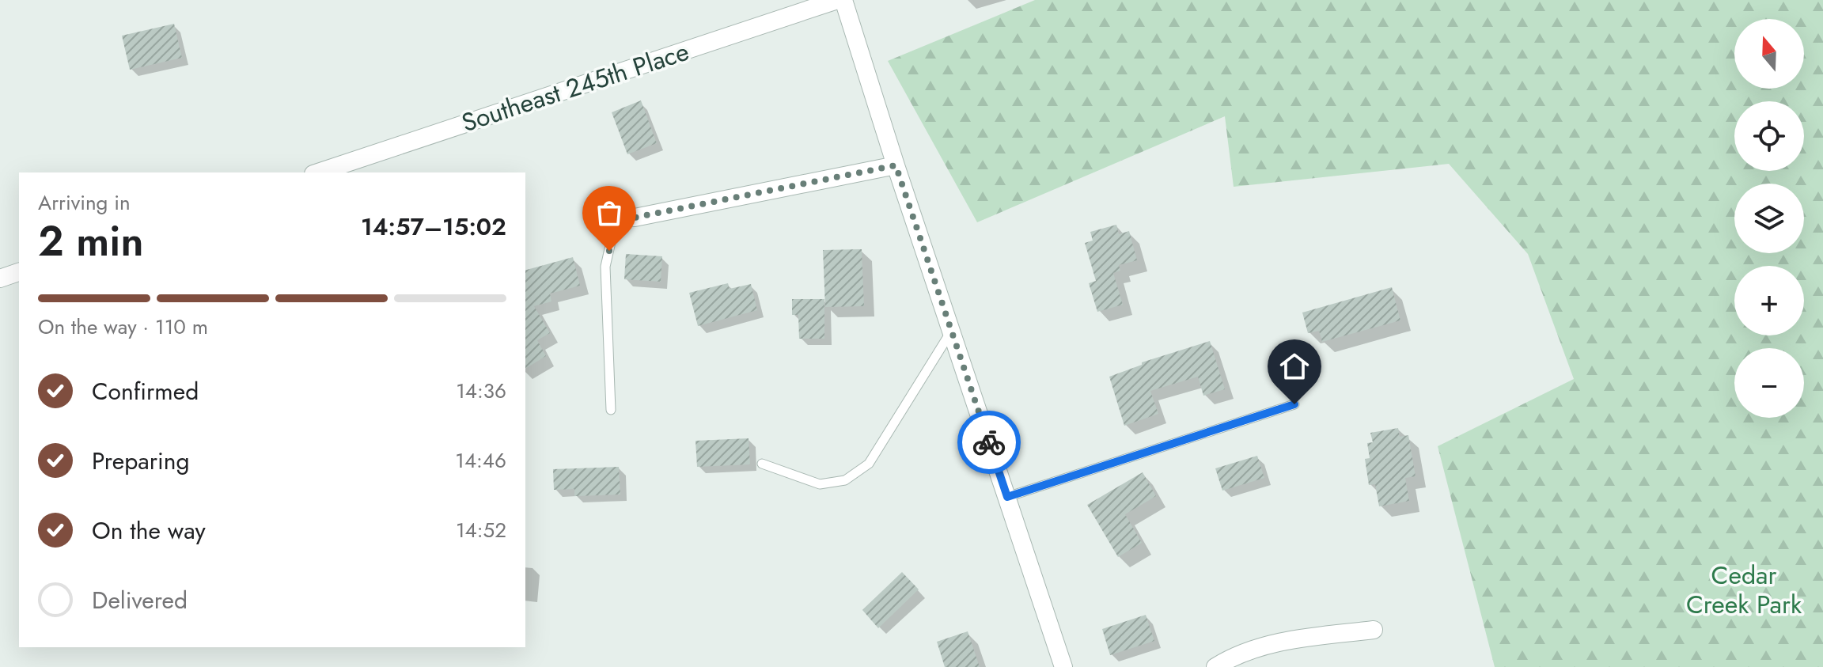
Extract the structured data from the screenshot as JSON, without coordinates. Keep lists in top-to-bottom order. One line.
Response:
{"streets":{"street":["Southeast 245th Place"]},"parks":["Cedar Creek Park"],"north":"top","page":{"map_buttons":["+","−"],"heading":["2 min","Arriving in","14:57–15:02"],"bar":"On the way · 110 m","list":[["Confirmed","14:36"],["Preparing","14:46"],["On the way","14:52"],"Delivered"]}}
